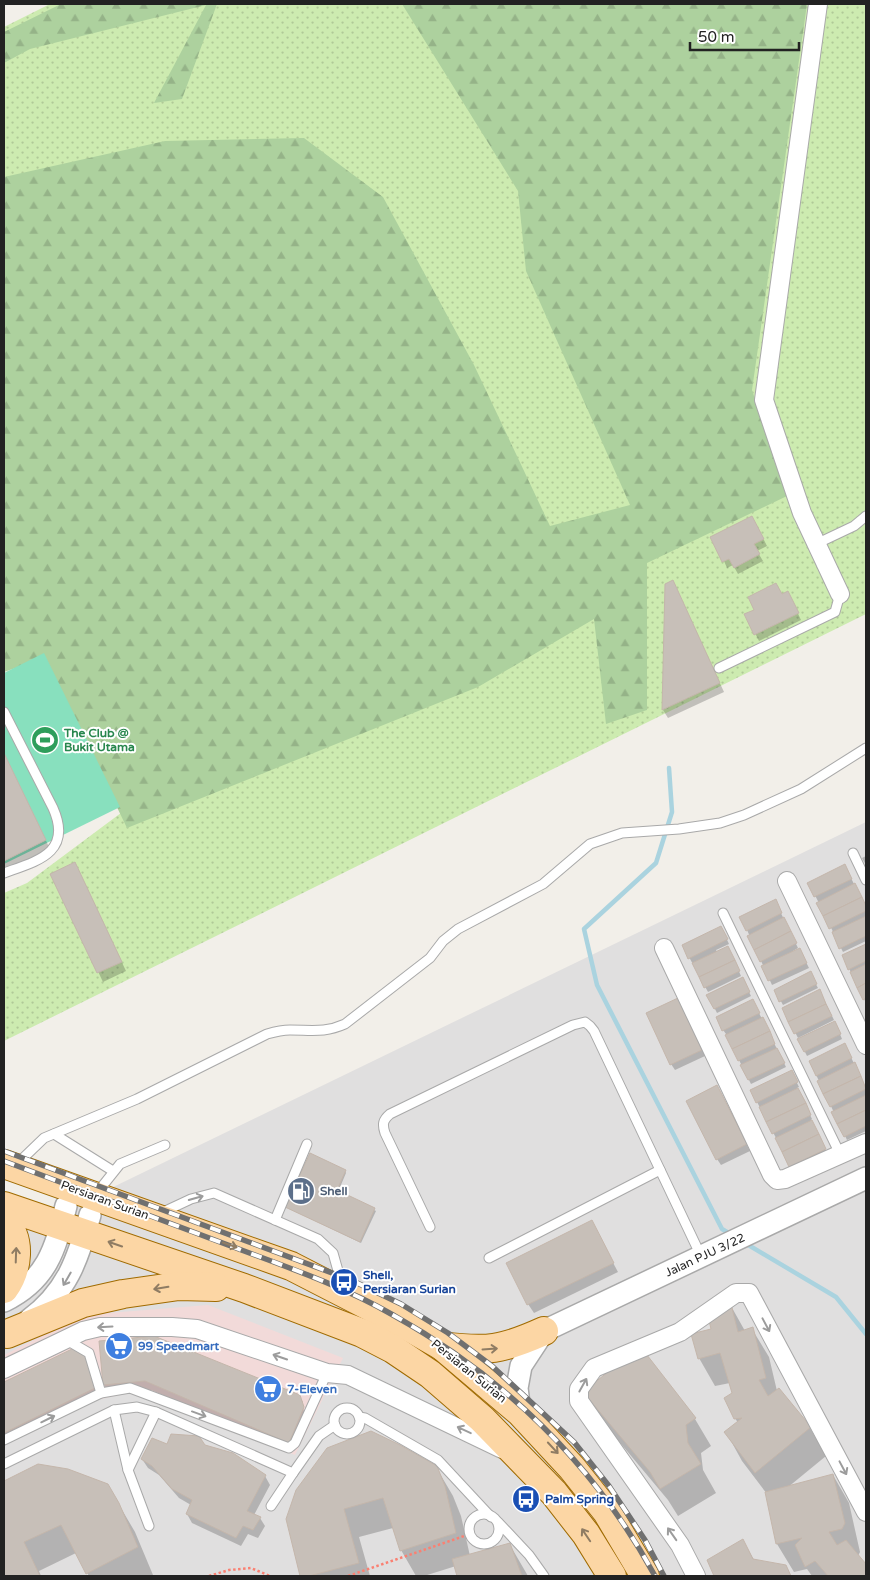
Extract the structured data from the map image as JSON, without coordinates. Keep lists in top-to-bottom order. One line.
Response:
{"streets":{"main road":["Persiaran Surian"],"street":["Jalan PJU 3/22"]},"places":{"sports":["The Club @ Bukit Utama"],"fuel station":["Shell"],"bus stop":["Shell, Persiaran Surian","Palm Spring"],"supermarket":["99 Speedmart","7-Eleven"]},"scale_bar":"50 m"}
